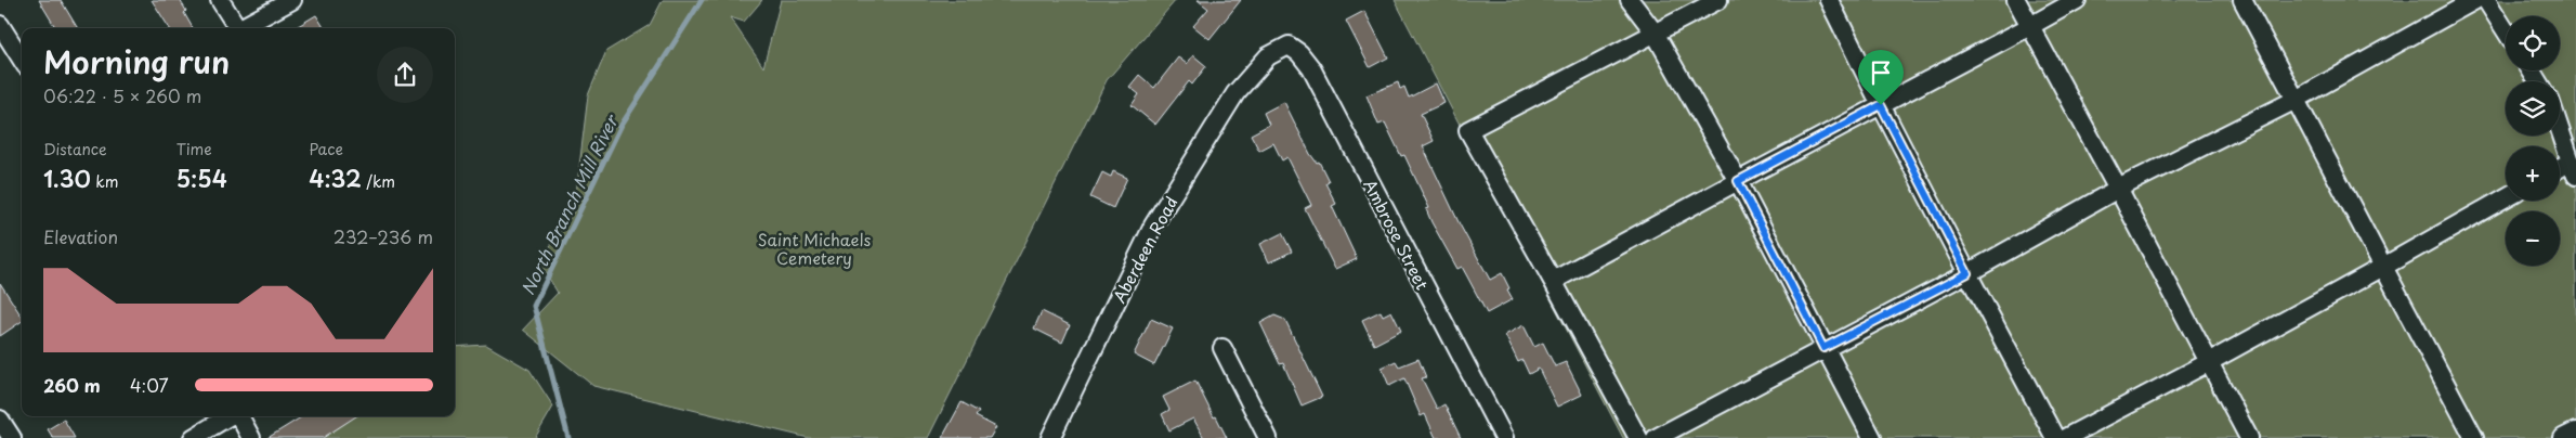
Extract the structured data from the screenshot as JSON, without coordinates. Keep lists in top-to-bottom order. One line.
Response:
{"streets":{"street":["Ambrose Street","Aberdeen Road"]},"crossings":[["Ambrose Street","Aberdeen Road"]],"water":["North Branch Mill River"],"parks":["Saint Michaels Cemetery"],"page":{"map_buttons":["+","−"],"heading":["Morning run","06:22 · 5 × 260 m"],"stats":[["Distance","1.30 km"],["Time","5:54"],["Pace","4:32 /km"]],"chart":["Elevation","232–236 m"],"list":[{"name":"260 m","note":"4:07"}]}}
